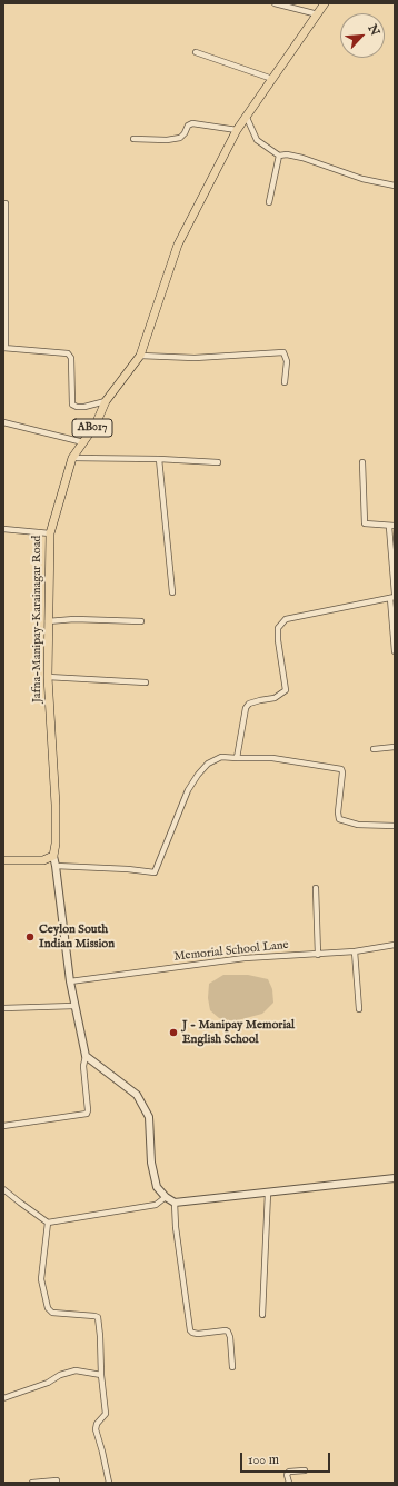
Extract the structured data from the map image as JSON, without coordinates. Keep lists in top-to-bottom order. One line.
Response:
{"streets":{"main road":["AB017","Jafna-Manipay-Karainagar Road"],"street":["Memorial School Lane"]},"places":["Ceylon South Indian Mission","J - Manipay Memorial English School"],"scale_bar":"100 m","north":"top right"}
